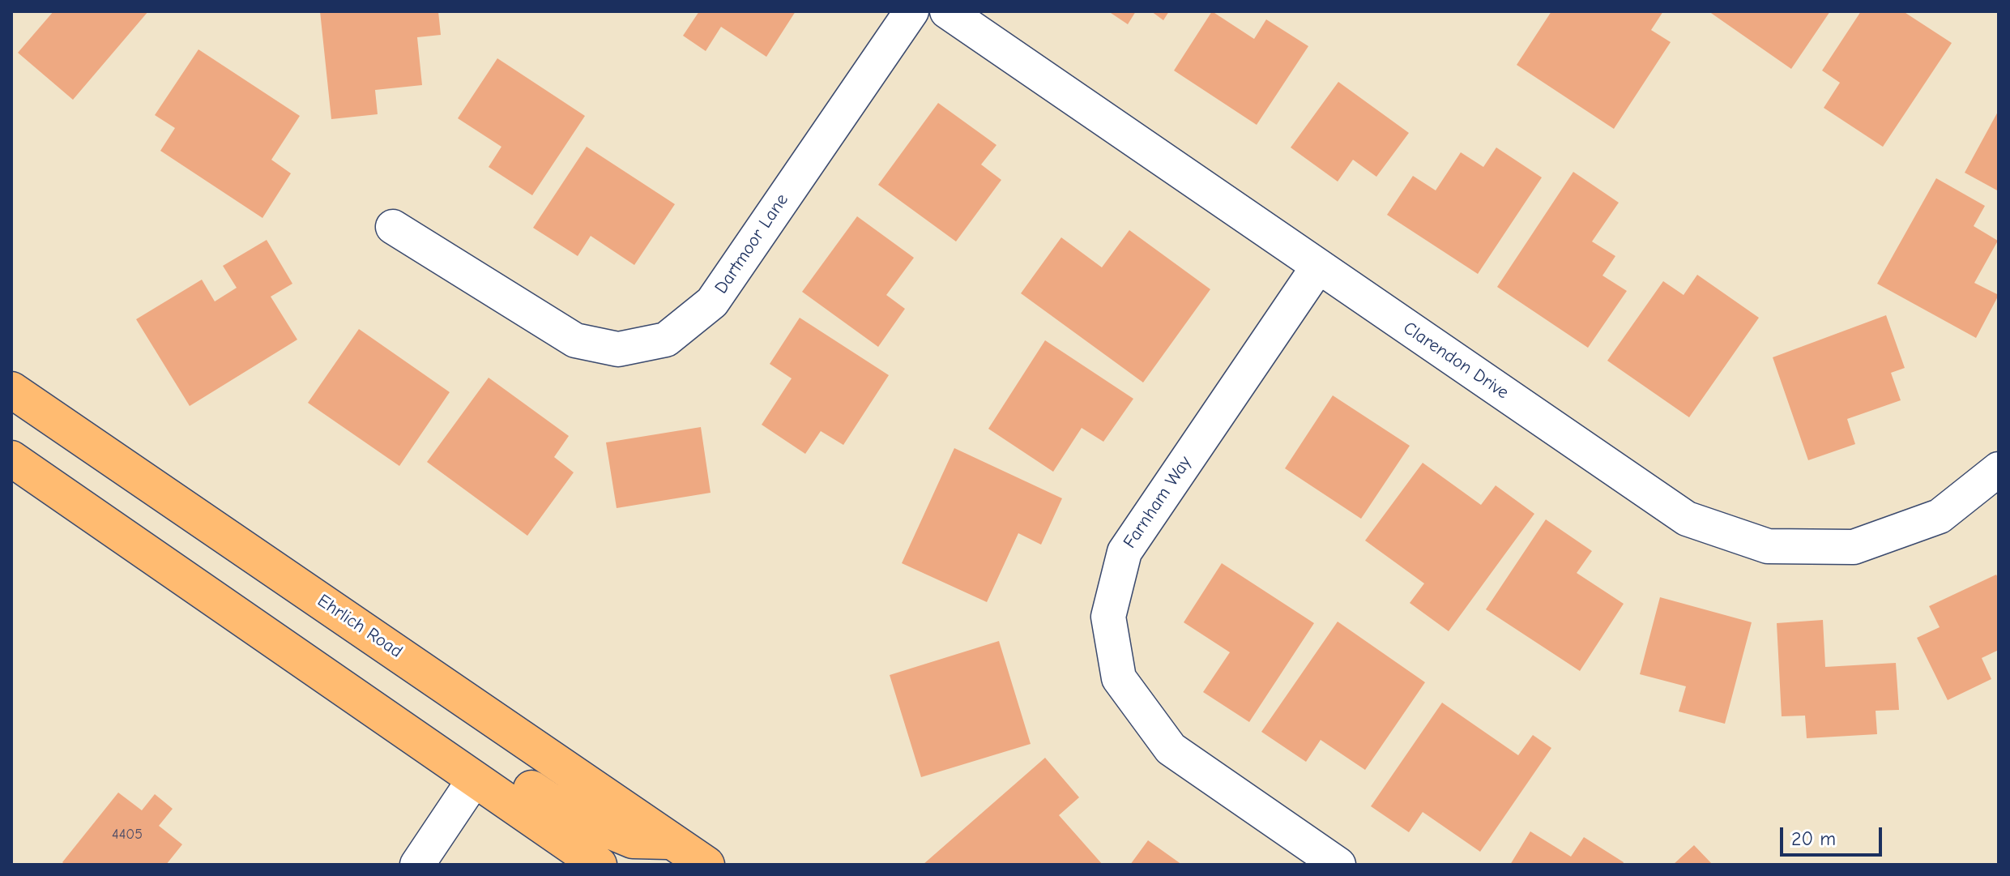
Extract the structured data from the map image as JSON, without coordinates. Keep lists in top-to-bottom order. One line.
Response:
{"streets":{"main road":["Ehrlich Road"],"street":["Dartmoor Lane","Clarendon Drive","Farnham Way"]},"crossings":[["Clarendon Drive","Farnham Way"]],"house_numbers":["4405"],"scale_bar":"20 m"}
